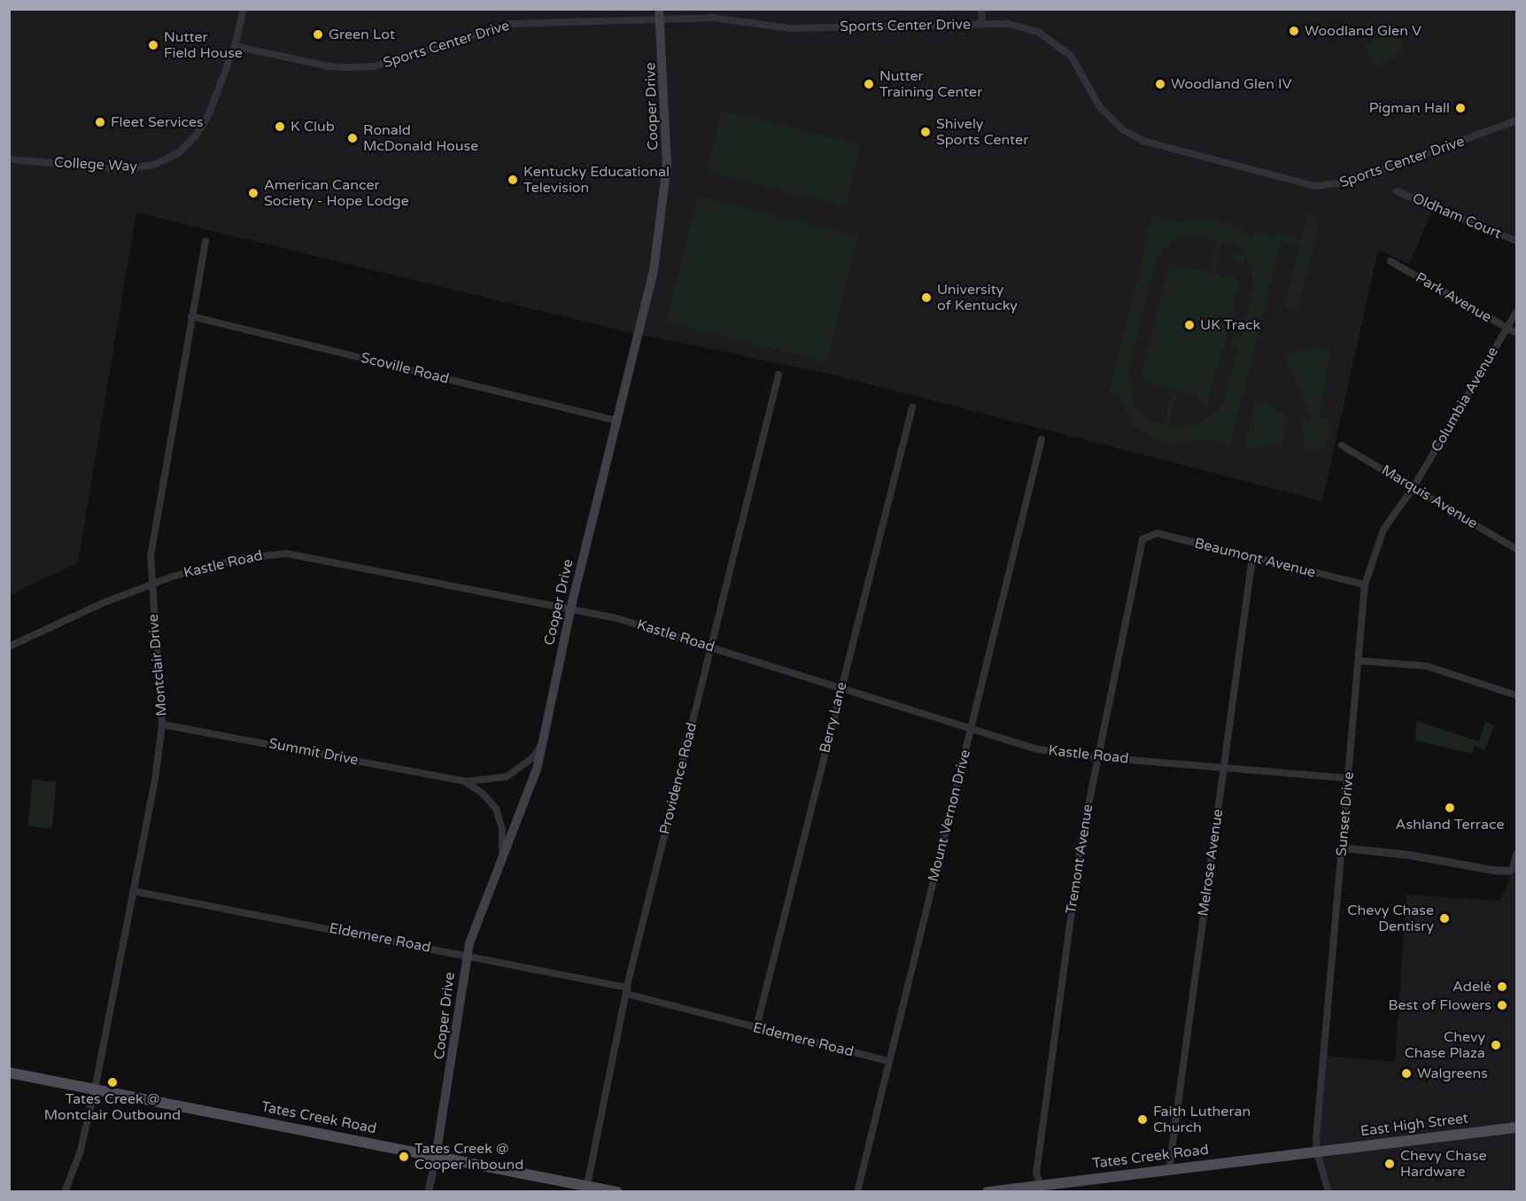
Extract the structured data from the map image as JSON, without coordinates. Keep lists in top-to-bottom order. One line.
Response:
{"streets":{"main road":["Cooper Drive","Tates Creek Road","East High Street"],"street":["Sports Center Drive","College Way","Oldham Court","Park Avenue","Scoville Road","Columbia Avenue","Marquis Avenue","Beaumont Avenue","Kastle Road","Montclair Drive","Berry Lane","Summit Drive","Providence Road","Sunset Drive","Mount Vernon Drive","Tremont Avenue","Melrose Avenue","Eldemere Road"]},"crossings":[["Sports Center Drive","Cooper Drive"],["Sports Center Drive","College Way"],["Cooper Drive","Scoville Road"],["Cooper Drive","Kastle Road"],["Cooper Drive","Summit Drive"],["Cooper Drive","Eldemere Road"],["Cooper Drive","Tates Creek Road"],["Park Avenue","Columbia Avenue"],["Scoville Road","Montclair Drive"],["Columbia Avenue","Marquis Avenue"],["Columbia Avenue","Sunset Drive"],["Marquis Avenue","Sunset Drive"],["Beaumont Avenue","Sunset Drive"],["Beaumont Avenue","Tremont Avenue"],["Beaumont Avenue","Melrose Avenue"],["Kastle Road","Montclair Drive"],["Kastle Road","Berry Lane"],["Kastle Road","Providence Road"],["Kastle Road","Sunset Drive"],["Kastle Road","Mount Vernon Drive"],["Kastle Road","Tremont Avenue"],["Kastle Road","Melrose Avenue"],["Montclair Drive","Summit Drive"],["Montclair Drive","Eldemere Road"],["Montclair Drive","Tates Creek Road"],["Berry Lane","Eldemere Road"],["Providence Road","Eldemere Road"],["Providence Road","Tates Creek Road"],["Sunset Drive","Tates Creek Road"],["Sunset Drive","East High Street"],["Mount Vernon Drive","Eldemere Road"],["Tremont Avenue","Tates Creek Road"],["Melrose Avenue","Tates Creek Road"],["Tates Creek Road","East High Street"]],"places":["Woodland Glen V","Green Lot","Nutter Field House","Nutter Training Center","Woodland Glen IV","Pigman Hall","Fleet Services","K Club","Shively Sports Center","Ronald McDonald House","Kentucky Educational Television","American Cancer Society - Hope Lodge","University of Kentucky","UK Track","Ashland Terrace","Chevy Chase Dentisry","Adelé","Best of Flowers","Chevy Chase Plaza","Walgreens","Tates Creek @ Montclair Outbound","Faith Lutheran Church","Tates Creek @ Cooper Inbound","Chevy Chase Hardware"]}
